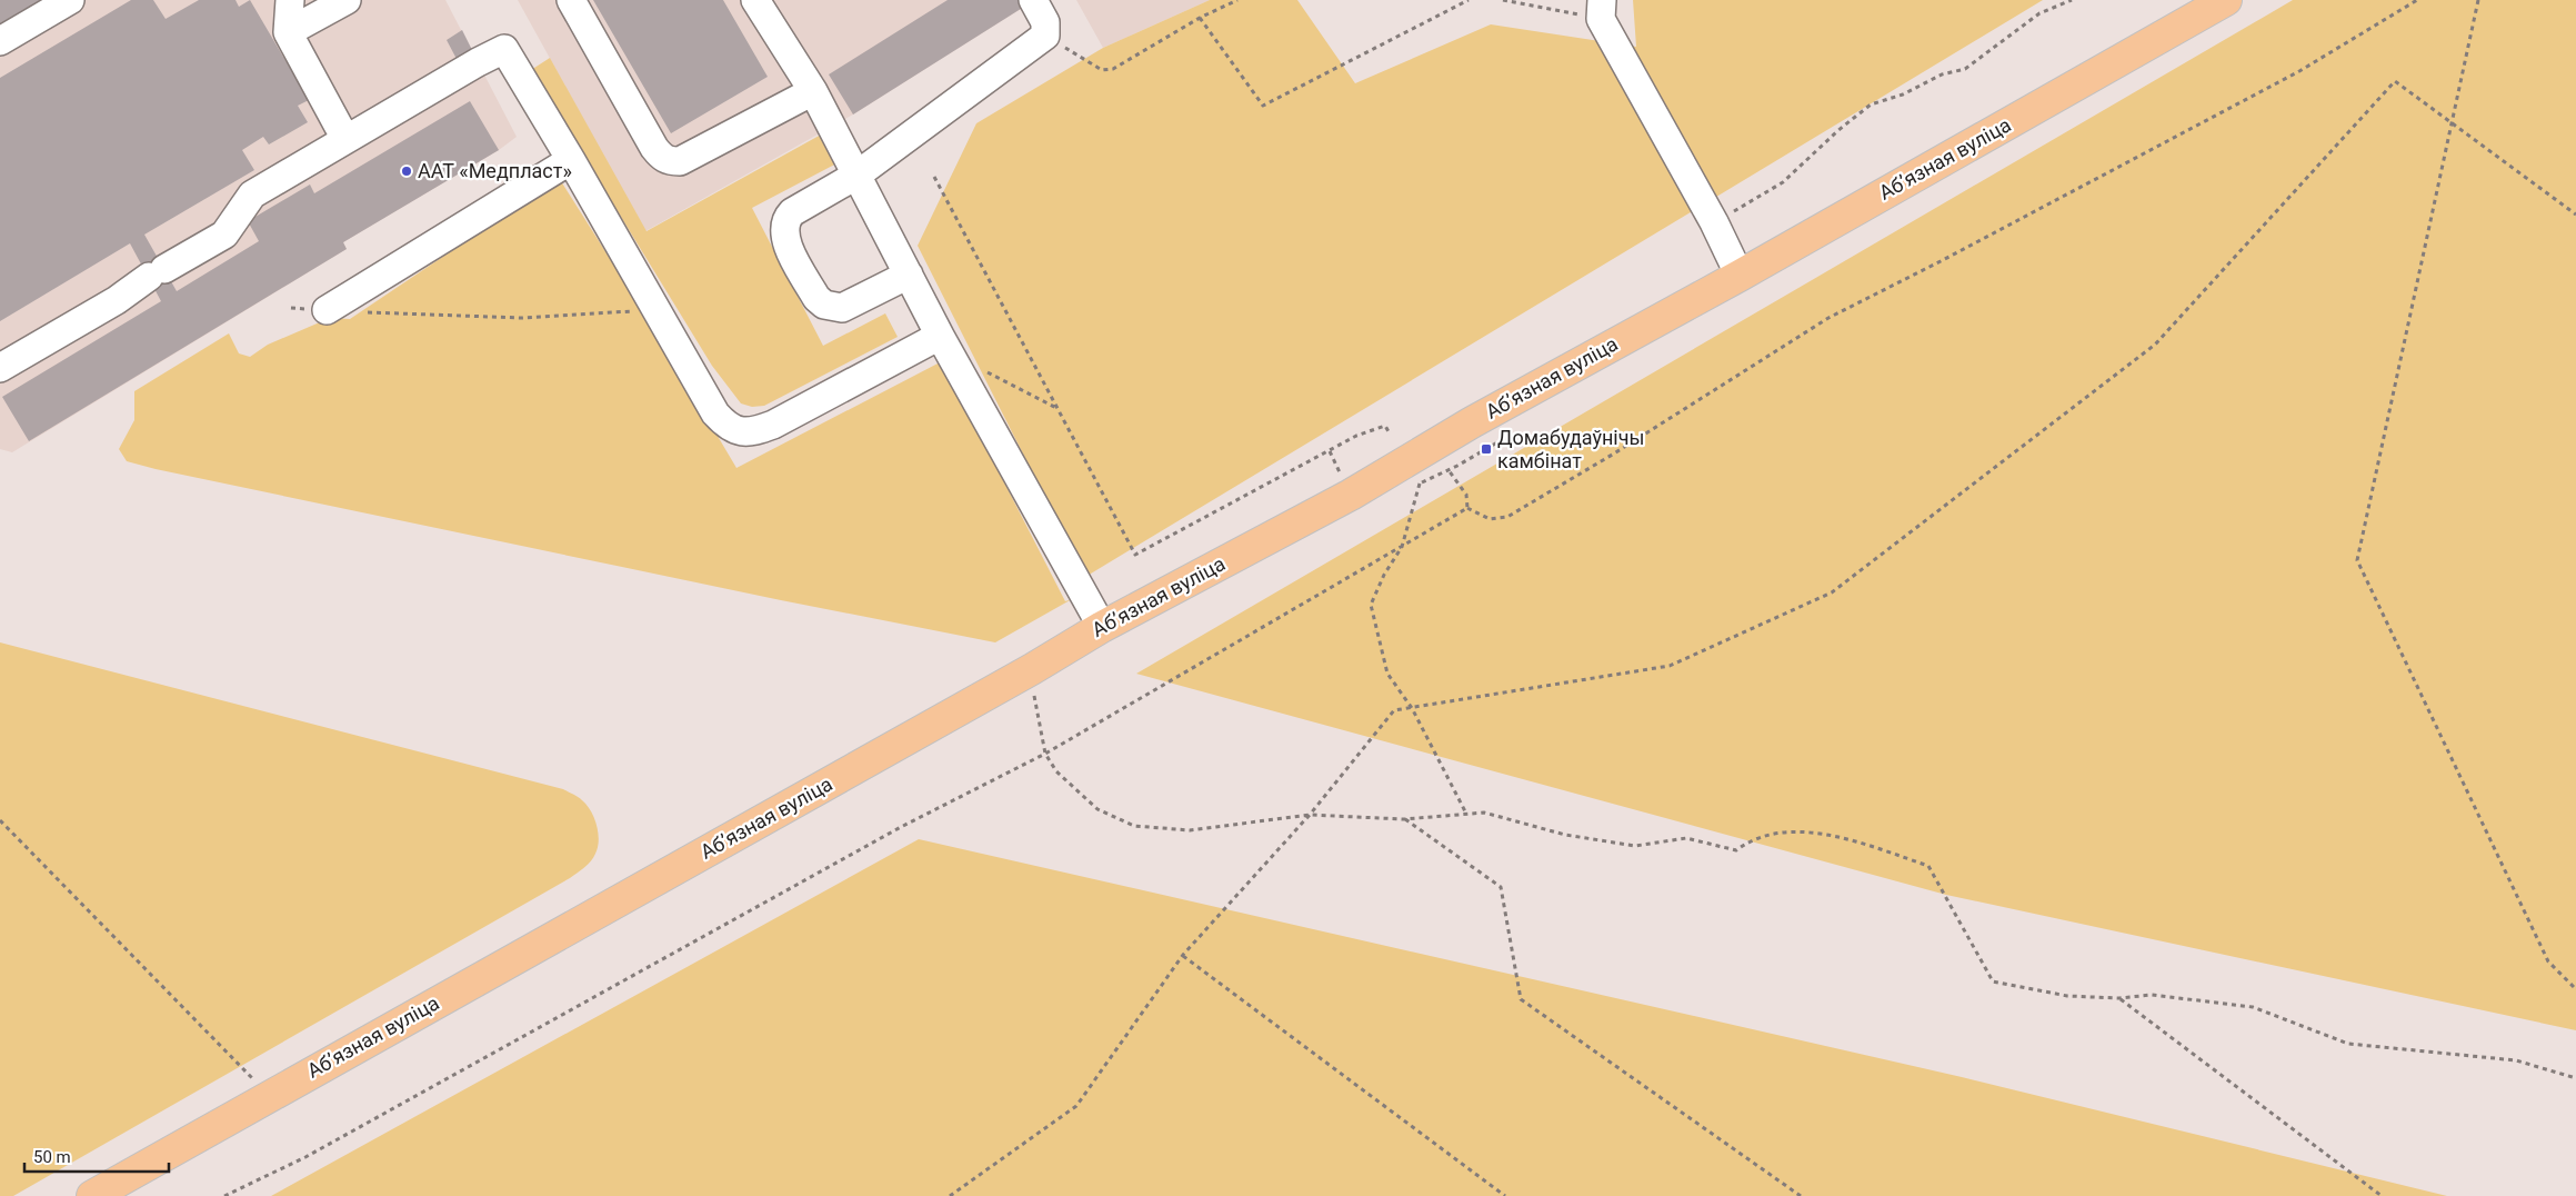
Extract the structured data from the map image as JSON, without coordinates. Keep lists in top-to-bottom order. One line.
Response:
{"streets":{"main road":["Абʼязная вуліца"]},"places":{"other":["ААТ «Медпласт»"],"transit":["Домабудаўнічы камбінат"]},"scale_bar":"50 m"}
